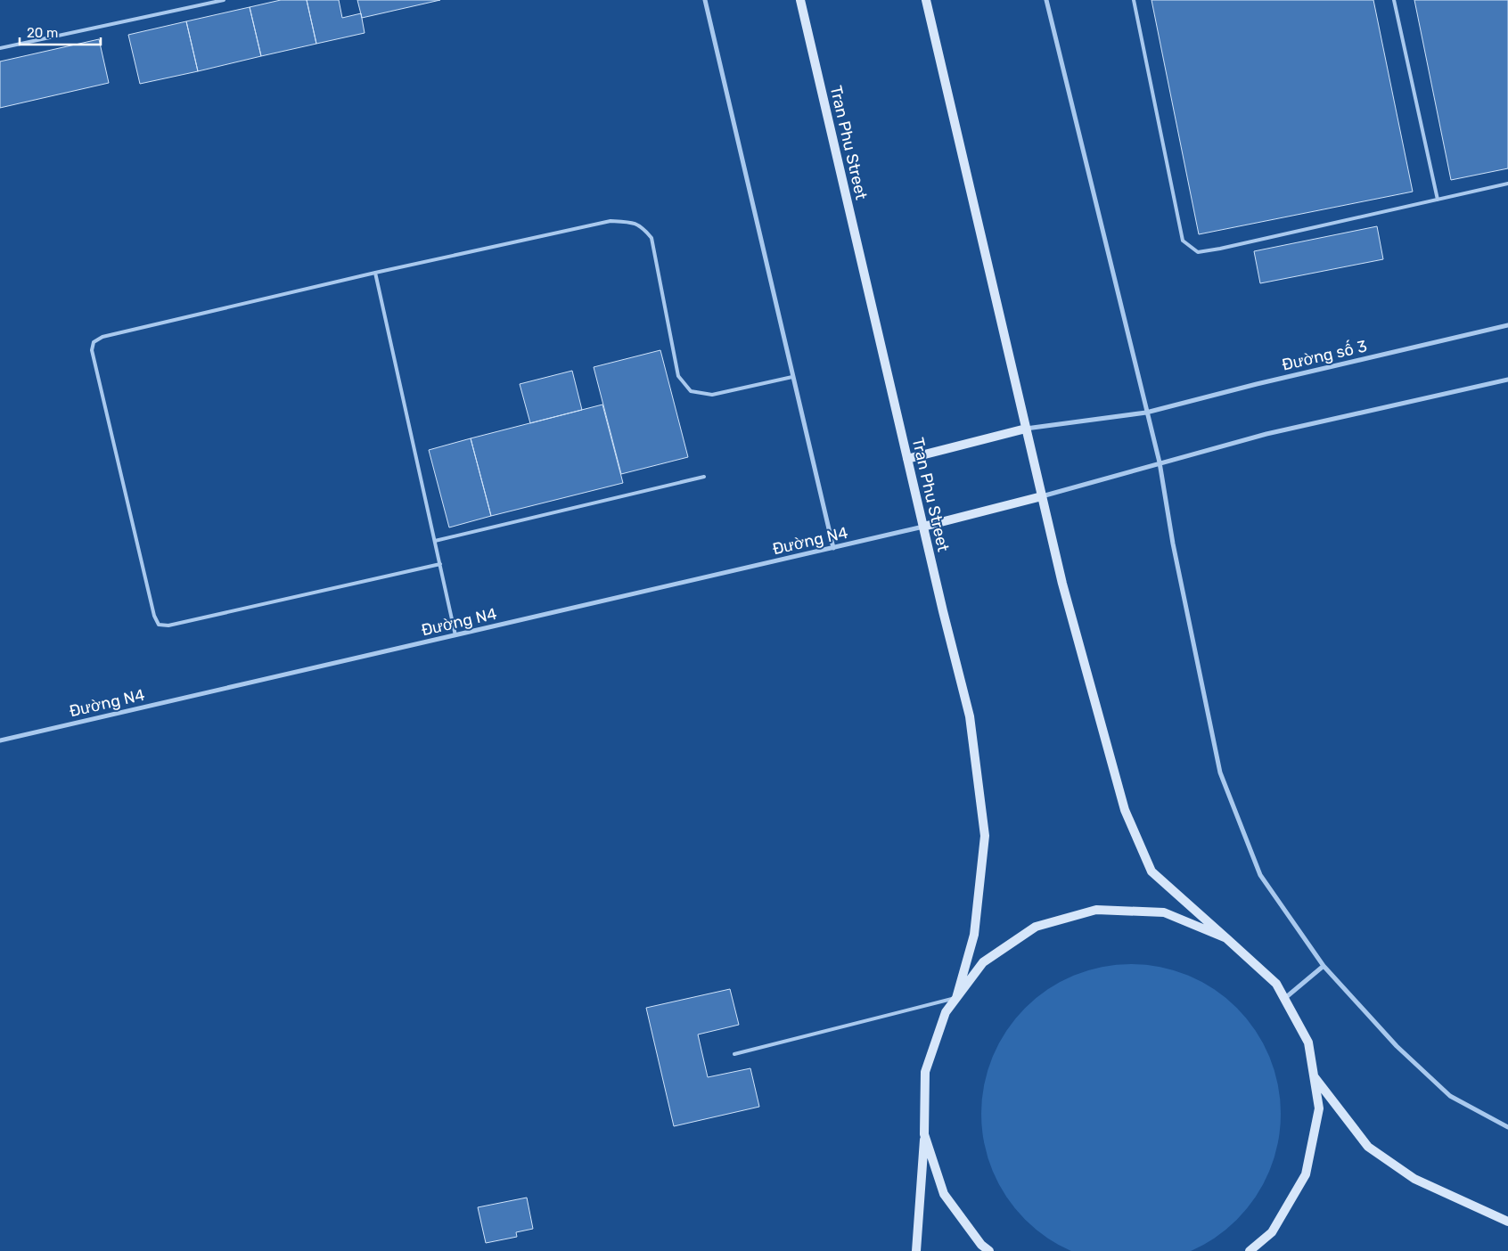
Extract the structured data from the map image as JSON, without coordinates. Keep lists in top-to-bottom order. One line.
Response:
{"streets":{"main road":["Tran Phu Street"],"street":["Đường số 3","Đường N4"]},"crossings":[["Tran Phu Street","Đường N4"]],"scale_bar":"20 m"}
